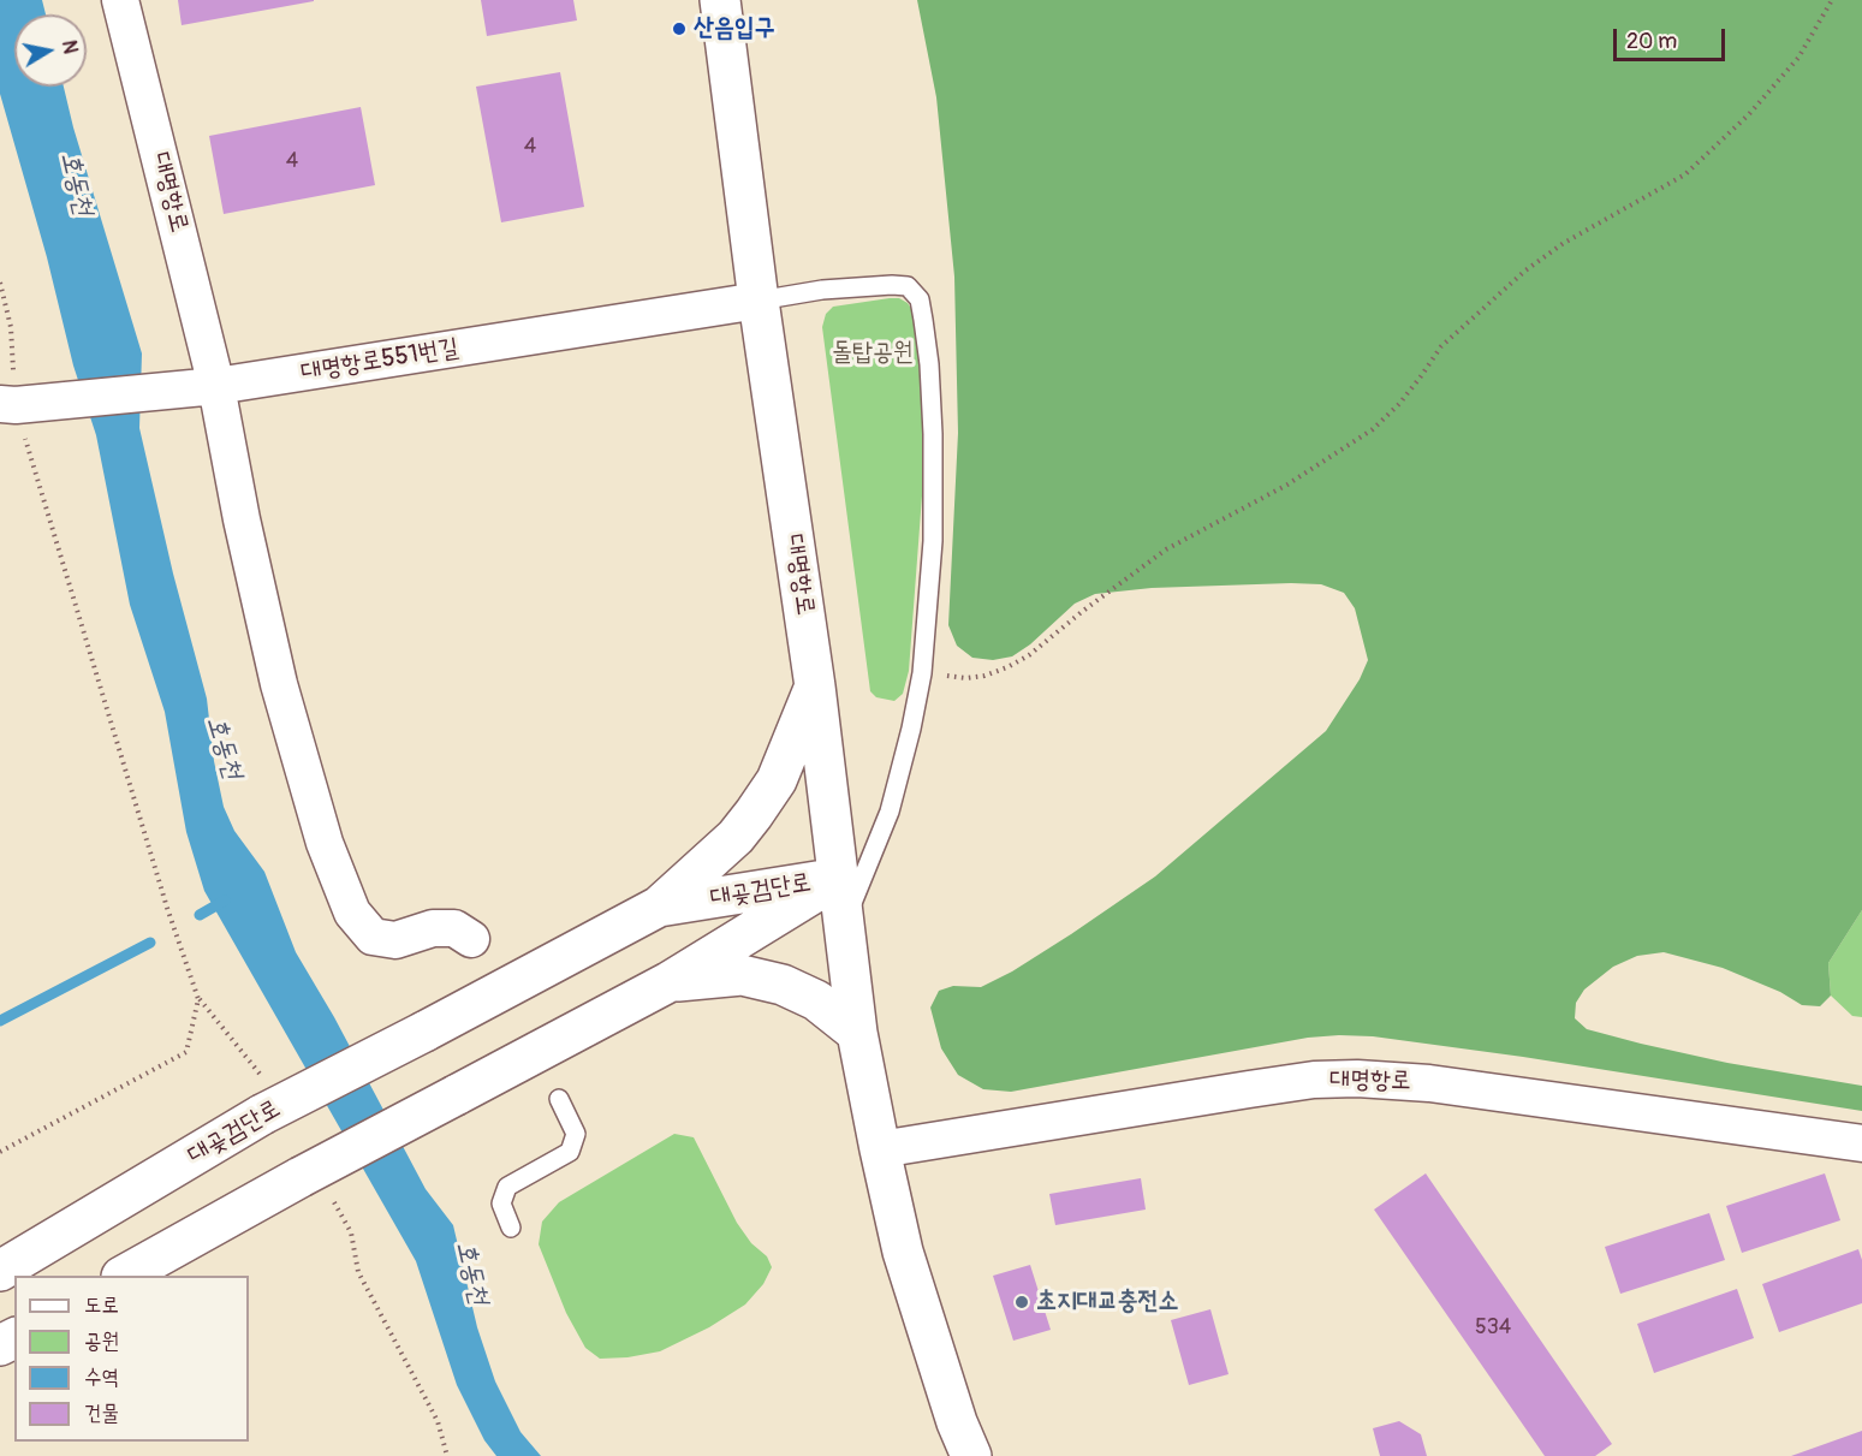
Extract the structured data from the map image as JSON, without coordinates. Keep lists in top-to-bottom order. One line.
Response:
{"streets":{"main road":["대명항로","대곶검단로"],"street":["대명항로551번길"]},"crossings":[["대명항로","대명항로551번길"],["대명항로","대곶검단로"]],"water":["호동천"],"parks":["돌탑공원"],"places":["산음입구","초지대교충전소"],"house_numbers":["4","4","534"],"legend":["도로","공원","수역","건물"],"scale_bar":"20 m","north":"right"}
